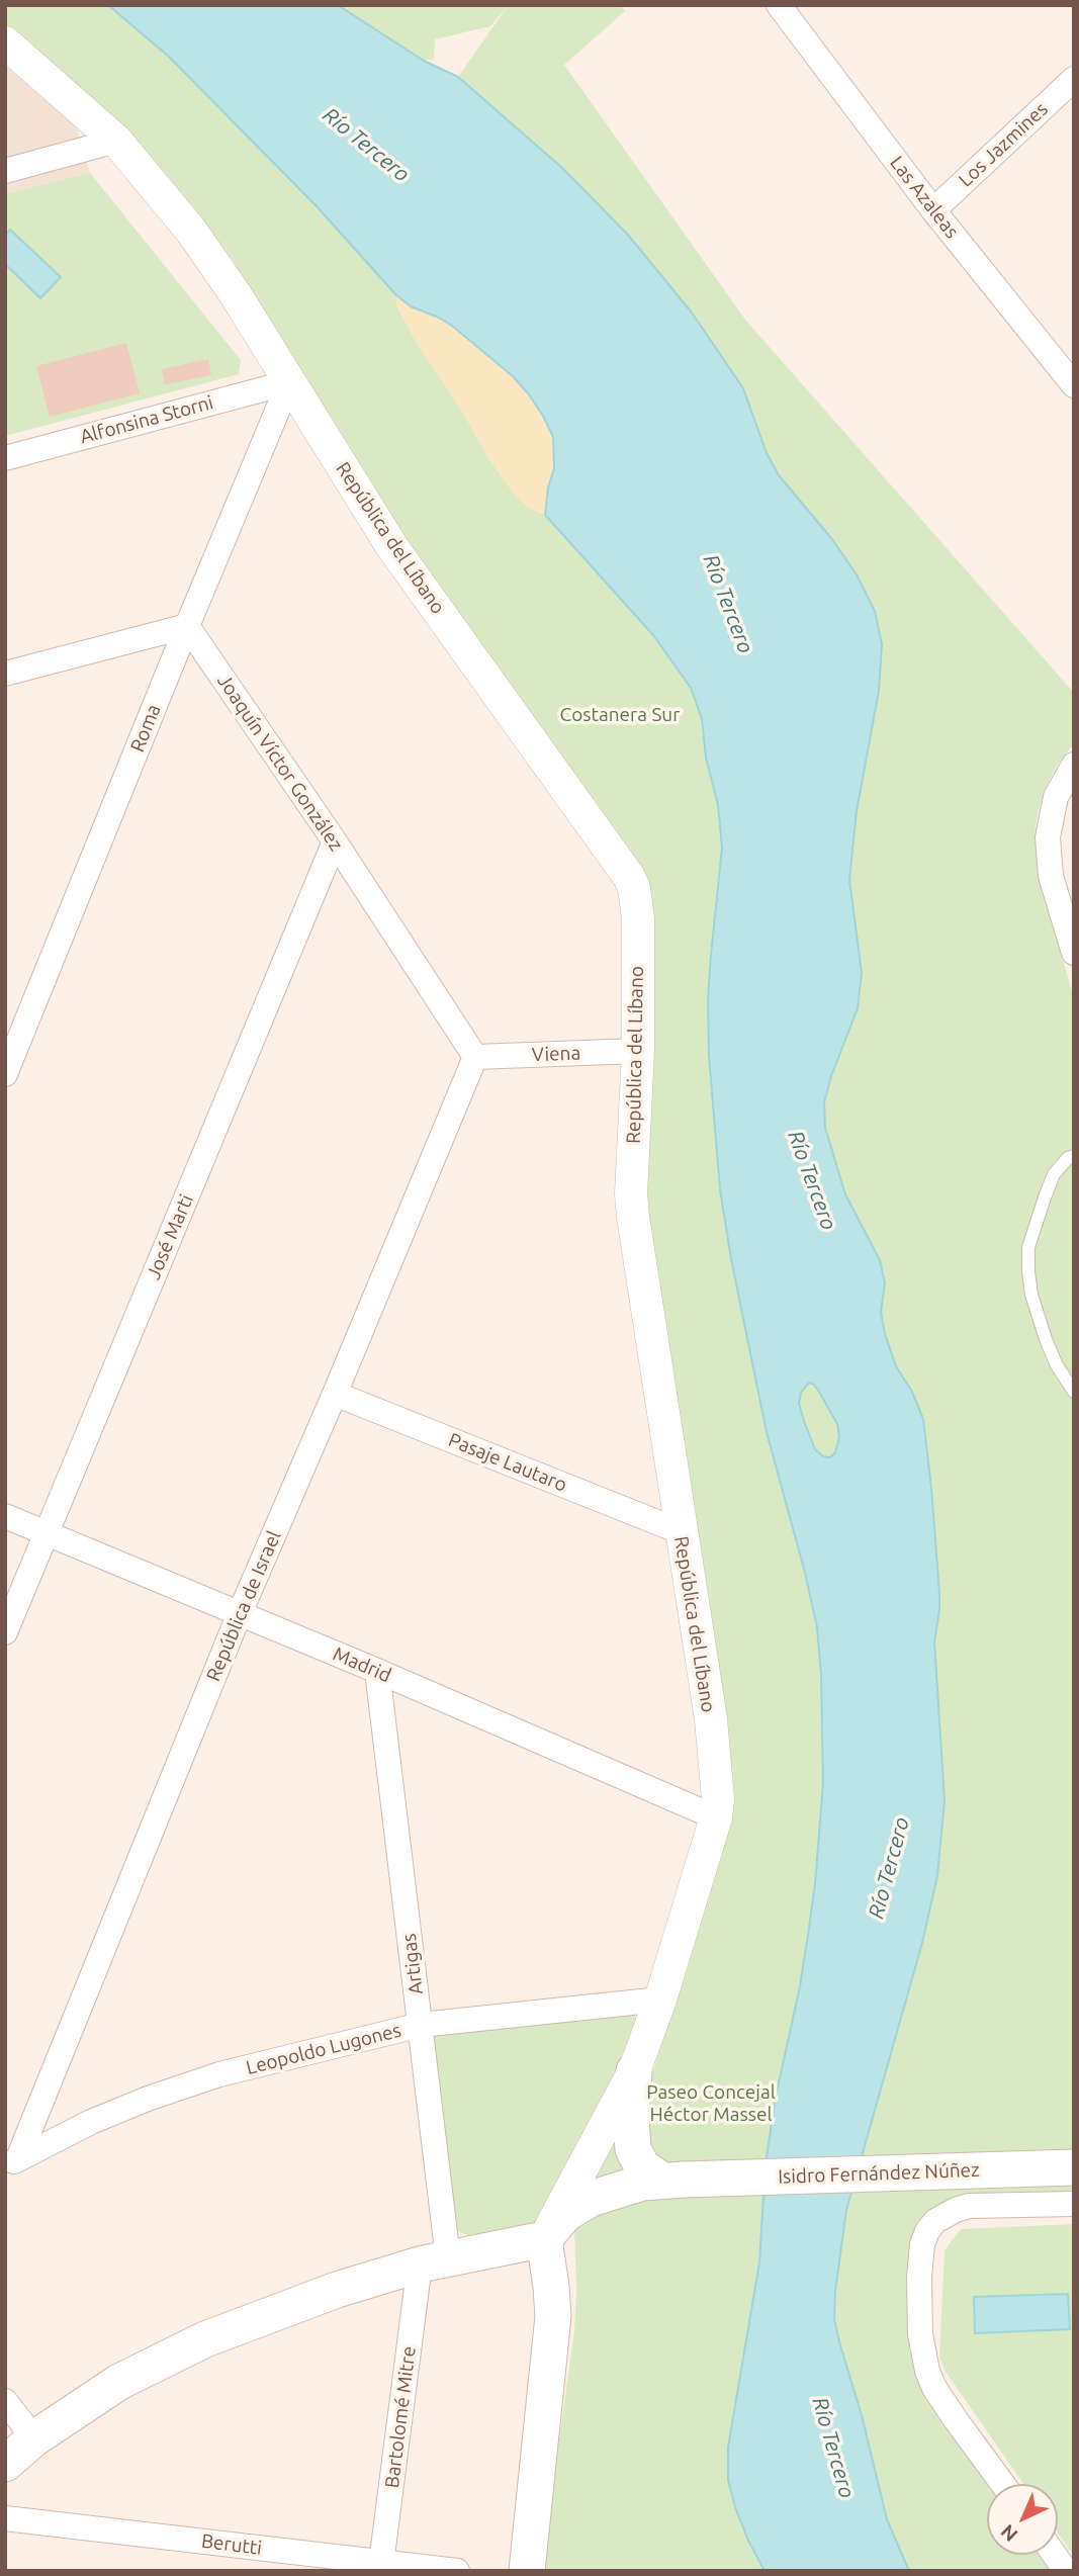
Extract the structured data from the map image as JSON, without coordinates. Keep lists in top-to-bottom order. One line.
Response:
{"streets":{"main road":["Isidro Fernández Núñez"],"street":["Los Jazmines","Las Azaleas","Alfonsina Storni","República del Líbano","Roma","Joaquín Víctor González","Viena","José Marti","Pasaje Lautaro","República de Israel","Madrid","Artigas","Leopoldo Lugones","Bartolomé Mitre","Berutti"]},"crossings":[["Los Jazmines","Las Azaleas"],["Alfonsina Storni","República del Líbano"],["Alfonsina Storni","Roma"],["República del Líbano","Roma"],["República del Líbano","Viena"],["República del Líbano","Pasaje Lautaro"],["República del Líbano","Madrid"],["República del Líbano","Leopoldo Lugones"],["República del Líbano","Isidro Fernández Núñez"],["Roma","Joaquín Víctor González"],["Joaquín Víctor González","Viena"],["Joaquín Víctor González","José Marti"],["Joaquín Víctor González","República de Israel"],["Viena","República de Israel"],["José Marti","Madrid"],["Pasaje Lautaro","República de Israel"],["República de Israel","Madrid"],["República de Israel","Leopoldo Lugones"],["Madrid","Artigas"],["Artigas","Leopoldo Lugones"],["Artigas","Bartolomé Mitre"],["Bartolomé Mitre","Berutti"]],"water":["Río Tercero"],"parks":["Costanera Sur","Paseo Concejal Héctor Massel"],"north":"bottom left"}
